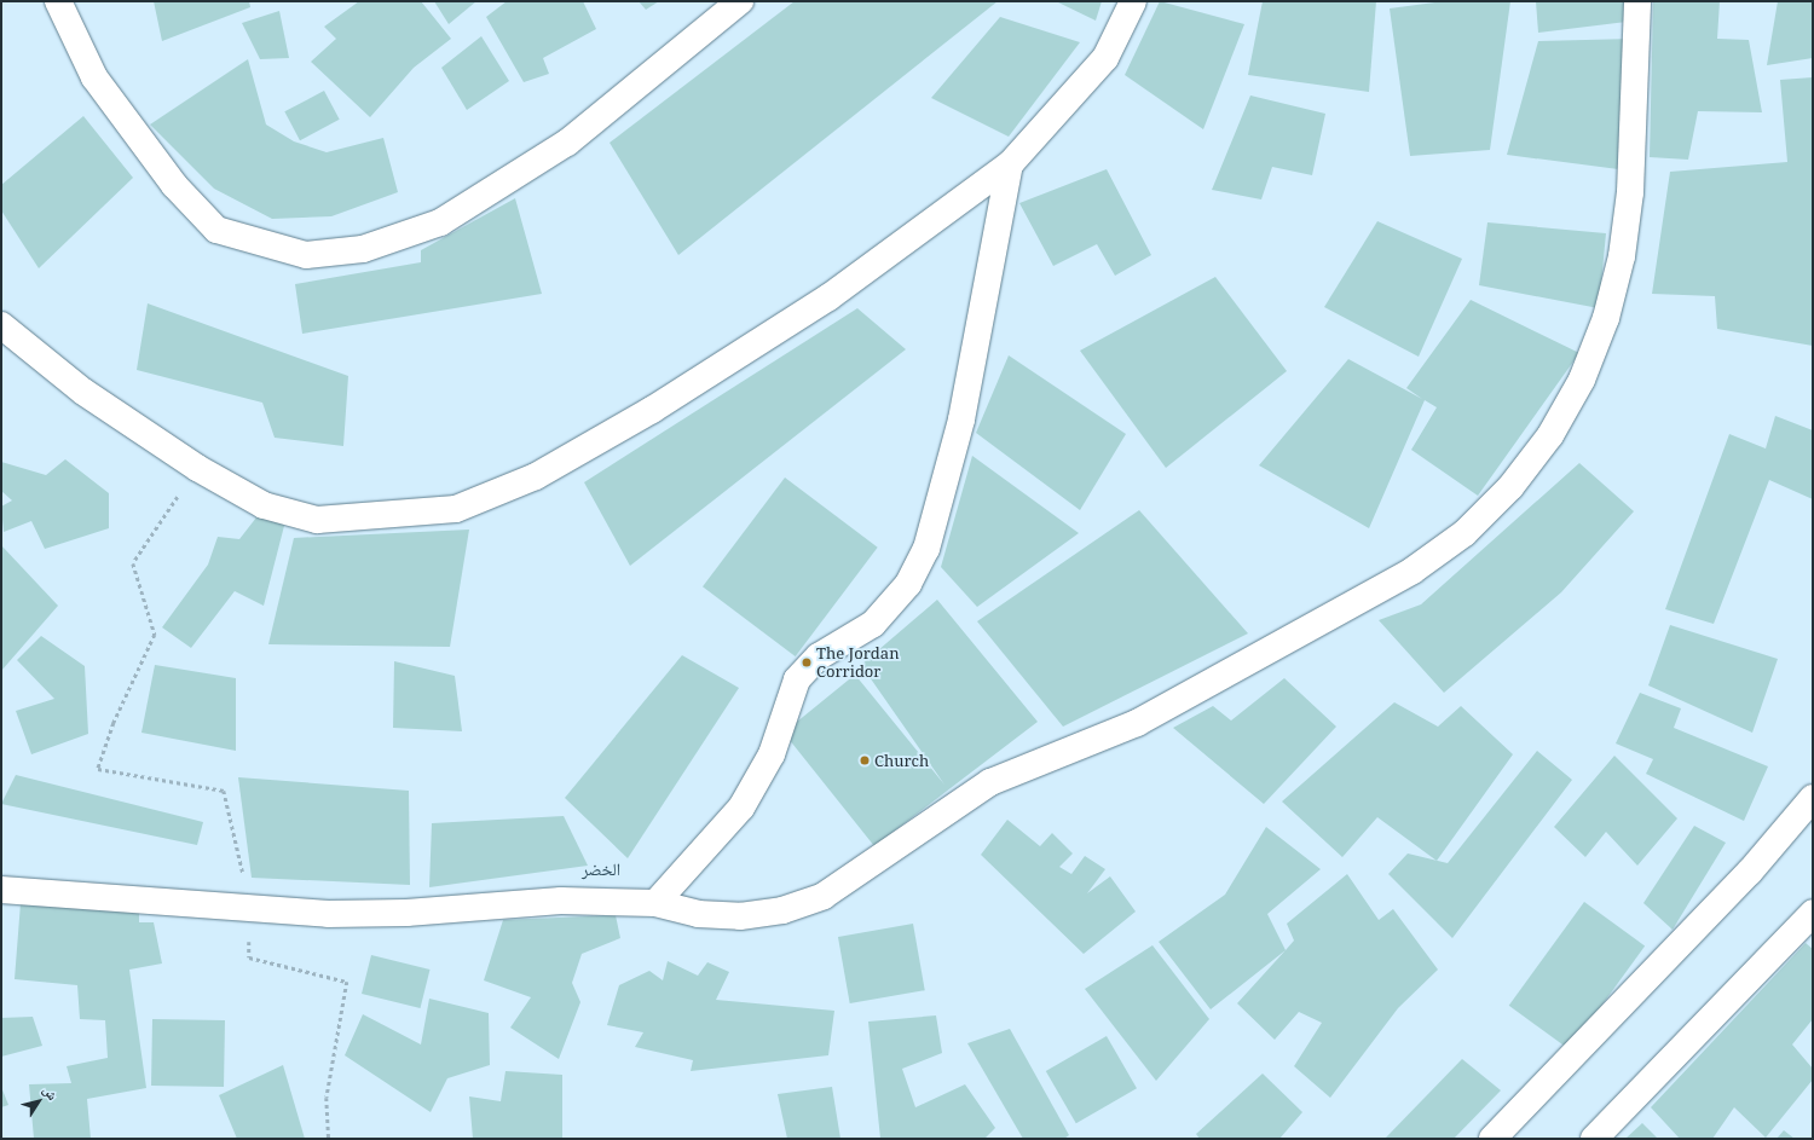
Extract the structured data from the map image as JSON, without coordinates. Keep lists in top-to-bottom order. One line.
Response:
{"districts":["الخضر"],"places":["The Jordan Corridor","Church"],"north":"top right"}
